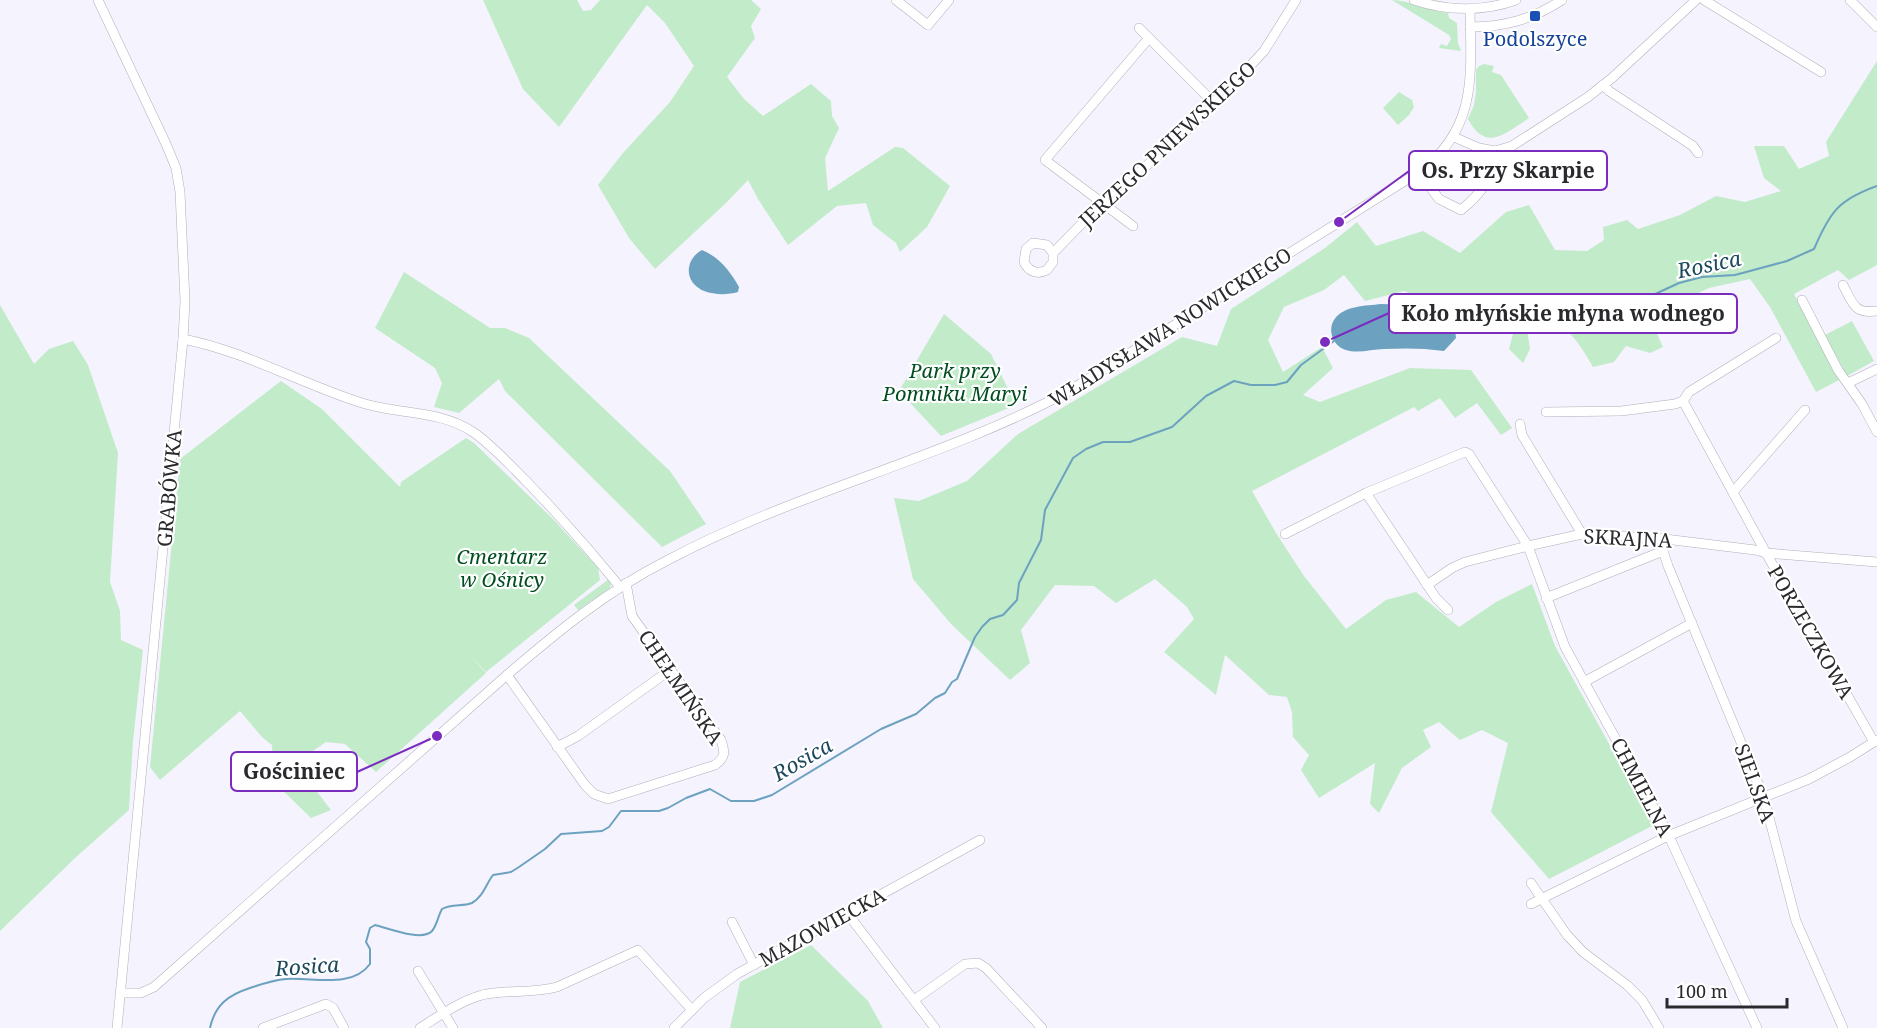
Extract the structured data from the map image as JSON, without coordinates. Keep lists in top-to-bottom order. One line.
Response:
{"streets":{"street":["JERZEGO PNIEWSKIEGO","WŁADYSŁAWA NOWICKIEGO","GRABÓWKA","SKRAJNA","PORZECZKOWA","CHEŁMIŃSKA","SIELSKA","CHMIELNA","MAZOWIECKA"]},"crossings":[["WŁADYSŁAWA NOWICKIEGO","GRABÓWKA"],["WŁADYSŁAWA NOWICKIEGO","CHEŁMIŃSKA"],["SKRAJNA","PORZECZKOWA"],["SKRAJNA","SIELSKA"],["SKRAJNA","CHMIELNA"]],"water":["Rosica"],"parks":["Park przy Pomniku Maryi","Cmentarz w Ośnicy"],"places":{"transit":["Podolszyce"],"other":["Os. Przy Skarpie","Koło młyńskie młyna wodnego","Gościniec"]},"scale_bar":"100 m"}
